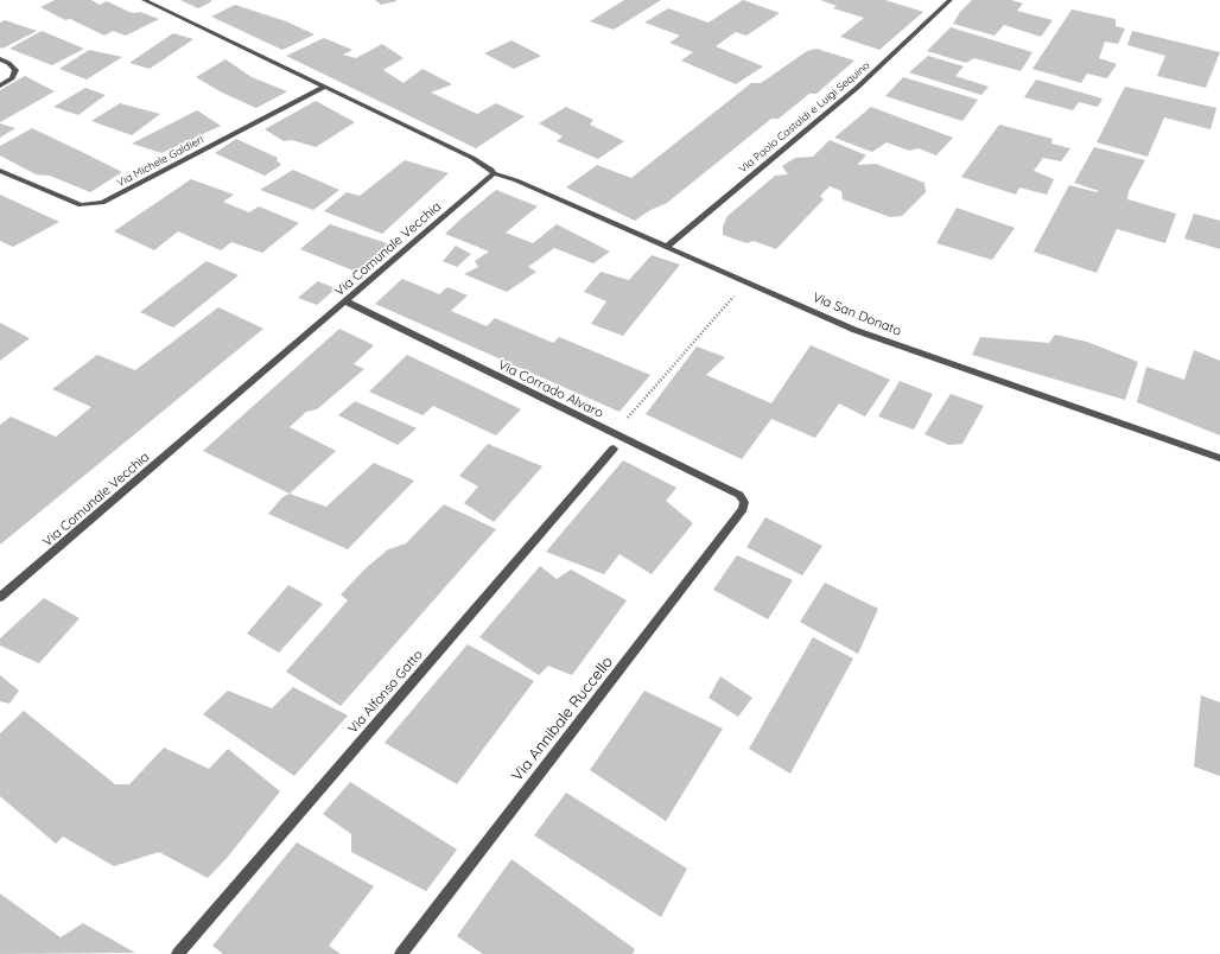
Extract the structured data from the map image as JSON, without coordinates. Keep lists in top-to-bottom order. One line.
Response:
{"streets":{"street":["Via Paolo Castaldi e Luigi Sequino","Via Michele Galdieri","Via Comunale Vecchia","Via San Donato","Via Corrado Alvaro","Via Alfonso Gatto","Via Annibale Ruccello"]},"crossings":[["Via Paolo Castaldi e Luigi Sequino","Via San Donato"],["Via Comunale Vecchia","Via San Donato"],["Via Comunale Vecchia","Via Corrado Alvaro"],["Via Corrado Alvaro","Via Annibale Ruccello"]]}
